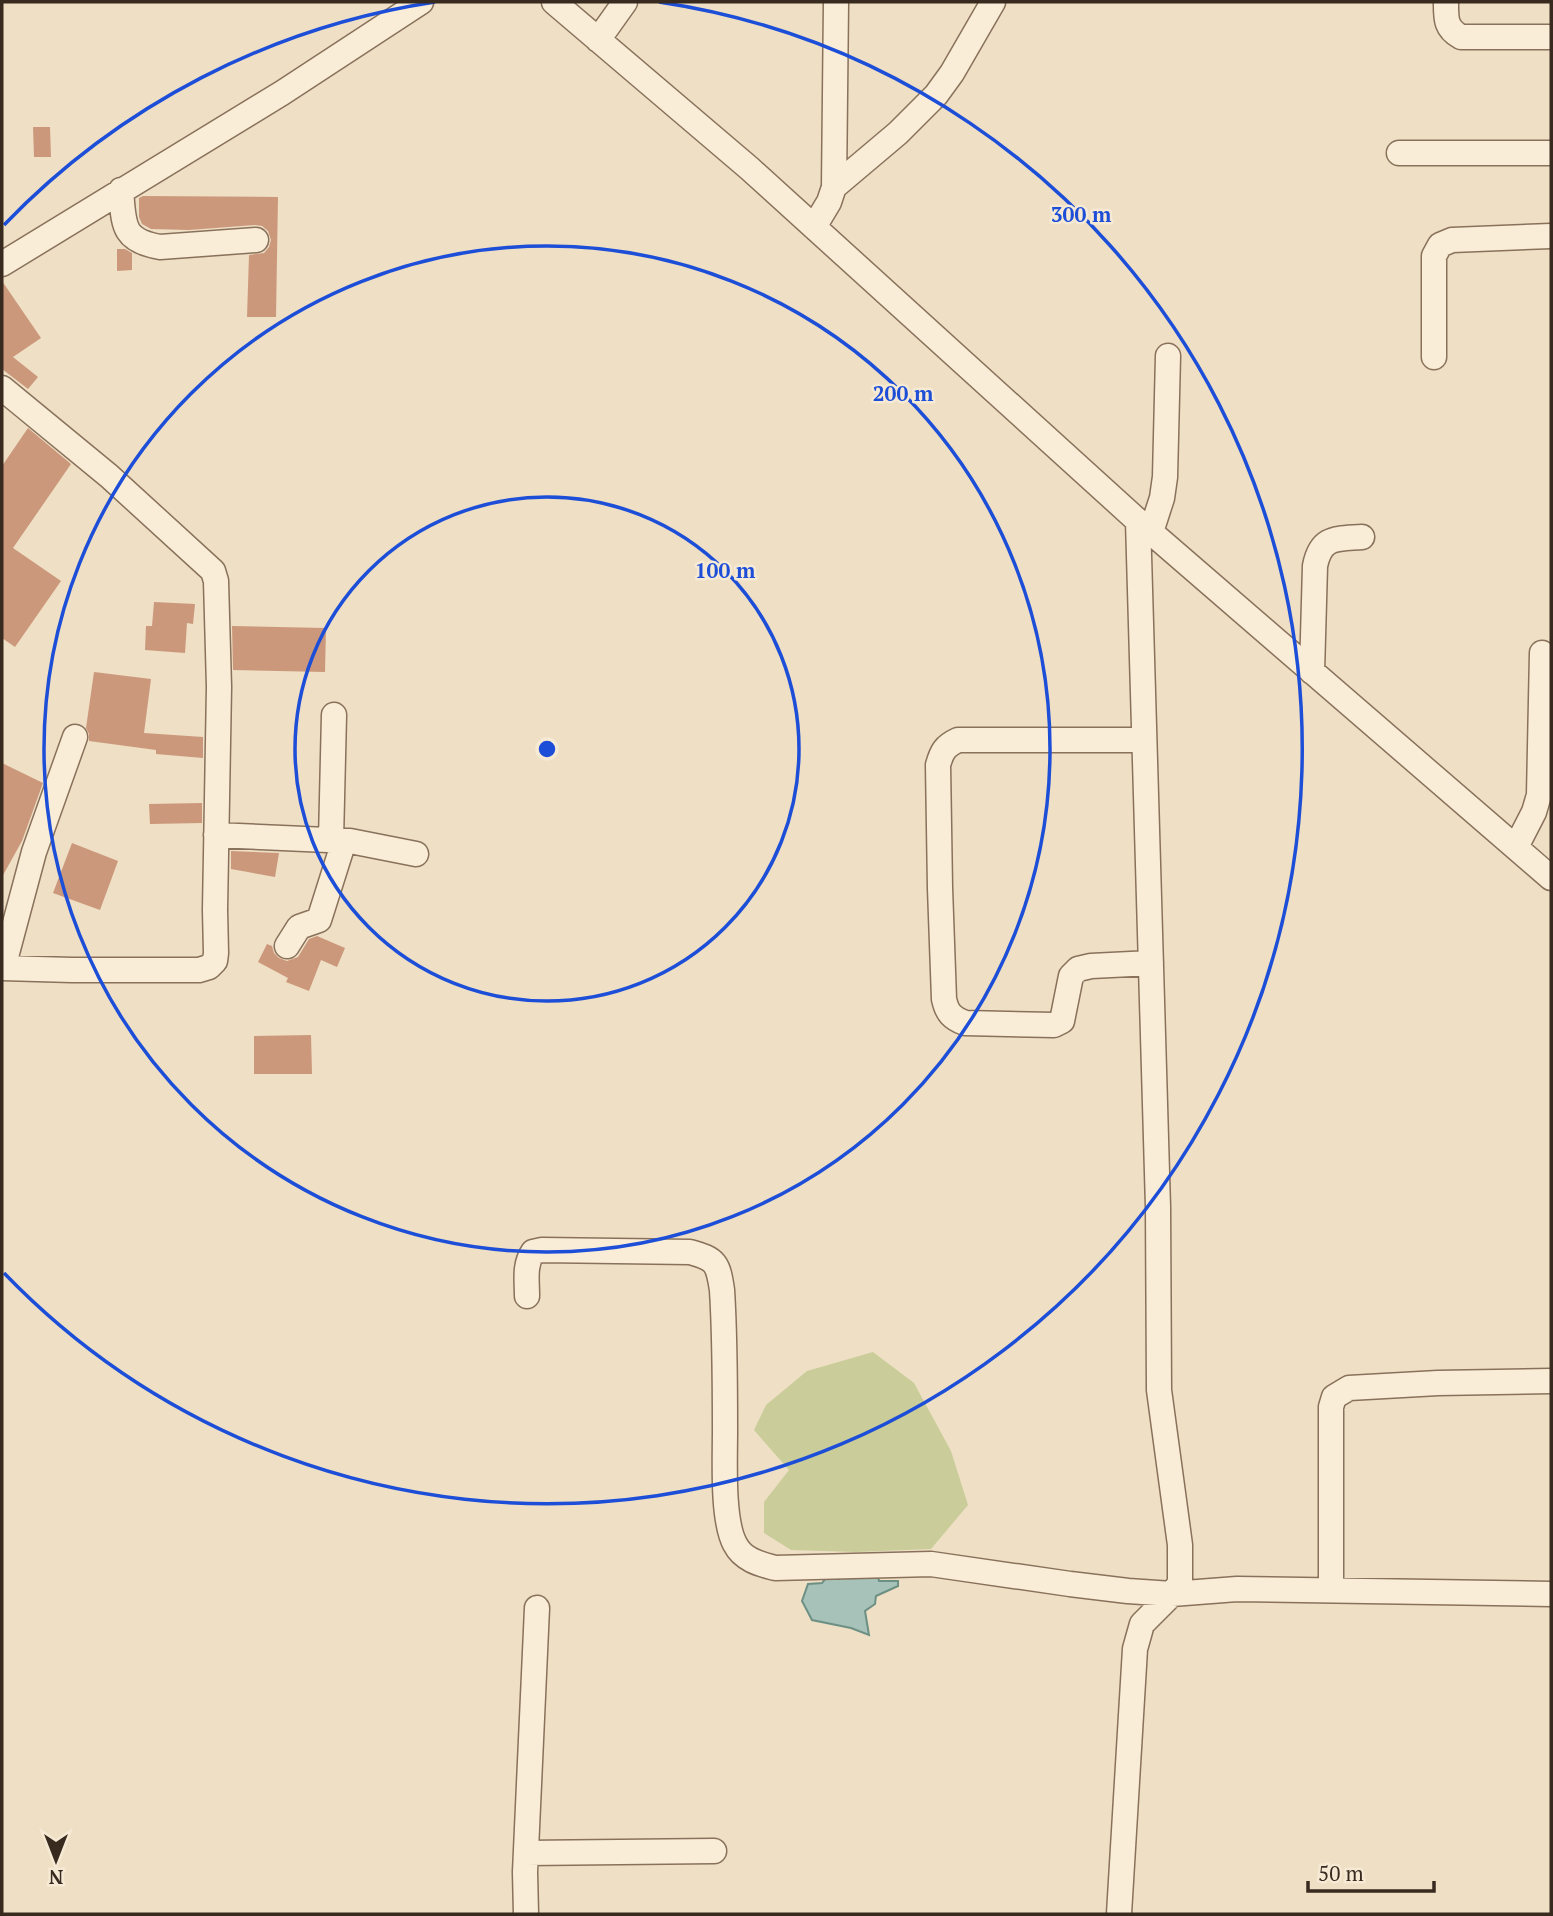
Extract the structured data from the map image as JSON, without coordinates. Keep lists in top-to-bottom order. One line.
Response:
{"scale_bar":"50 m","north":"bottom","rings":["300 m","200 m","100 m"]}
